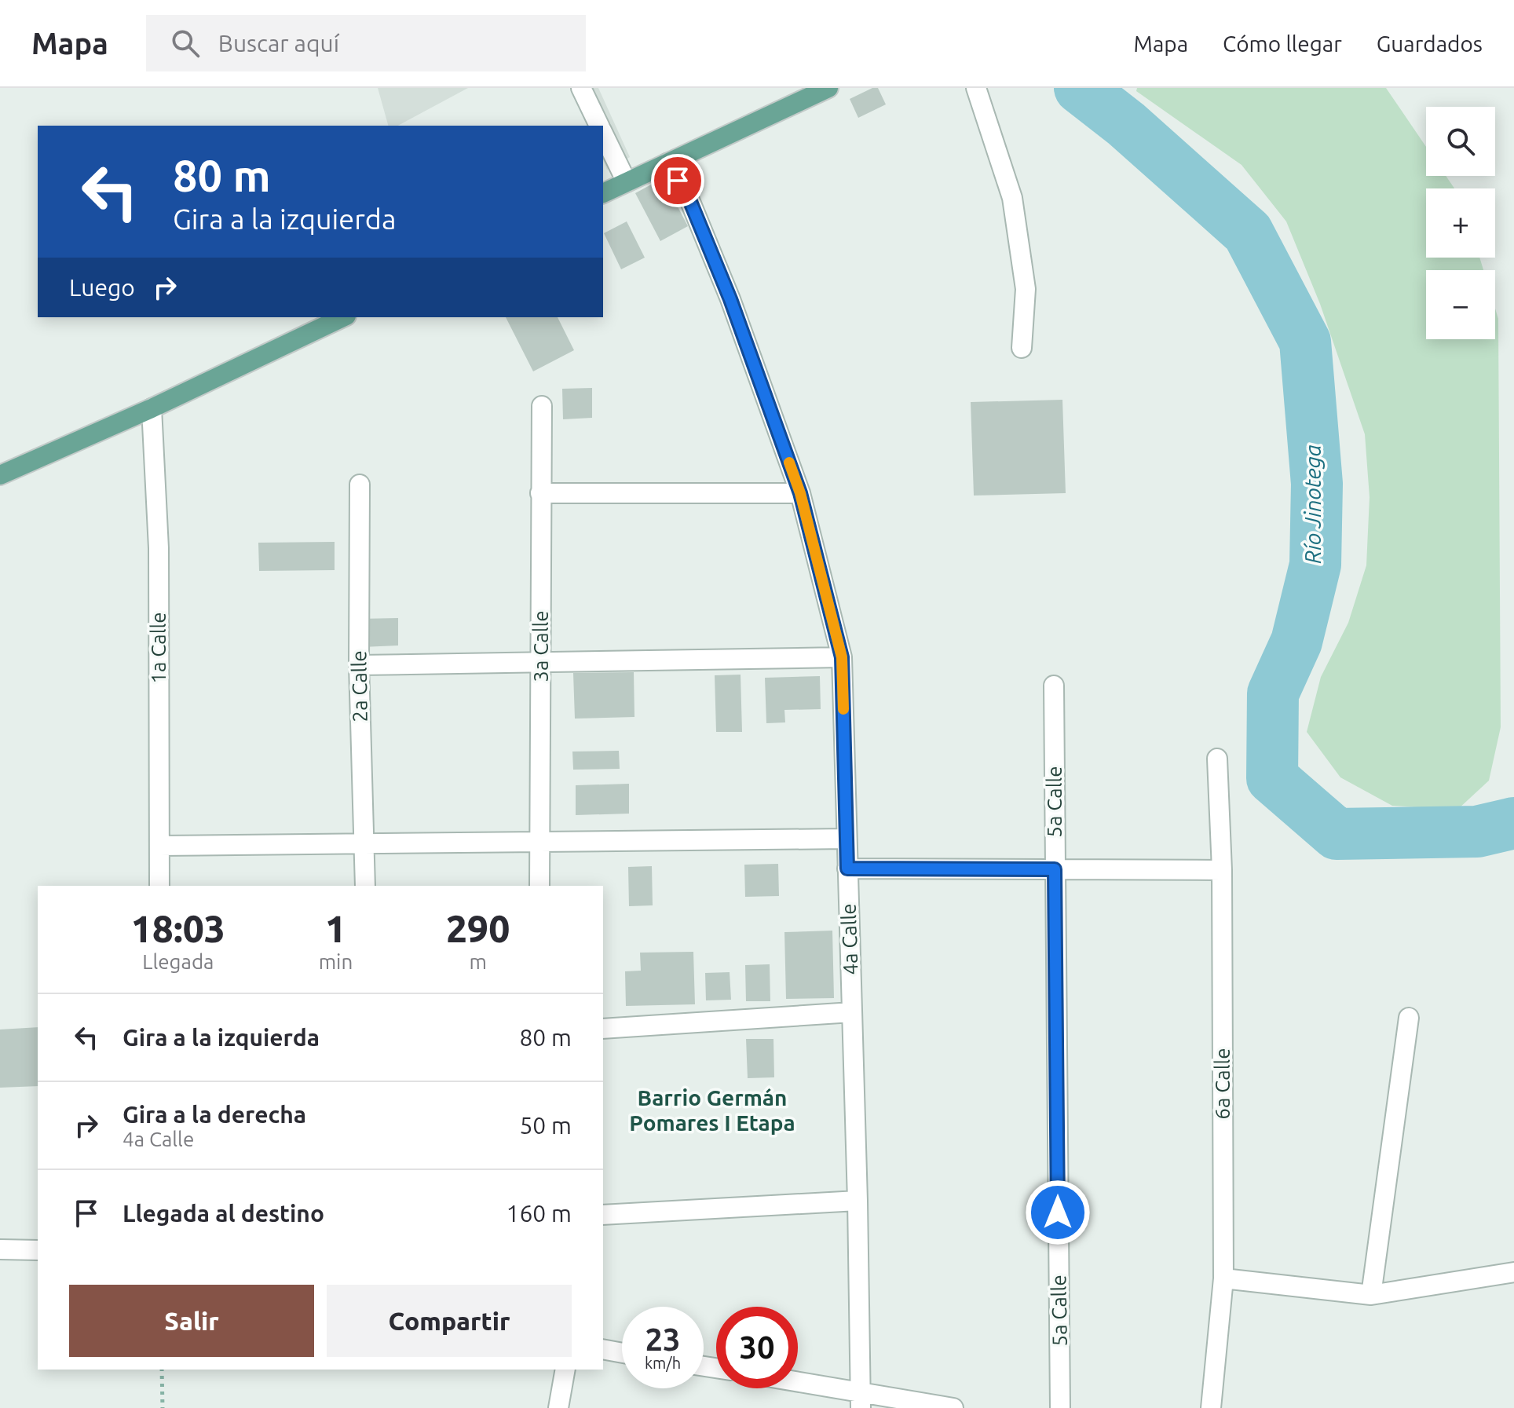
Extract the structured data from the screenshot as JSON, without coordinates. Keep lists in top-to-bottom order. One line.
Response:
{"streets":{"street":["3a Calle","1a Calle","2a Calle","5a Calle","4a Calle","6a Calle"]},"districts":["Barrio Germán Pomares I Etapa"],"water":["Río Jinotega"],"page":{"header":"Mapa","search":"Buscar aquí","nav":["Mapa","Cómo llegar","Guardados"],"map_buttons":["+","−"],"turn":["80 m","Gira a la izquierda"],"then":"Luego","eta":["18:03","Llegada","1","min","290","m"],"list":[{"name":"Gira a la izquierda","value":"80 m"},{"name":"Gira a la derecha","note":"4a Calle","value":"50 m"},{"name":"Llegada al destino","value":"160 m"}],"buttons":["Salir","Compartir"],"speed":"23 km/h","limit":"30"}}
